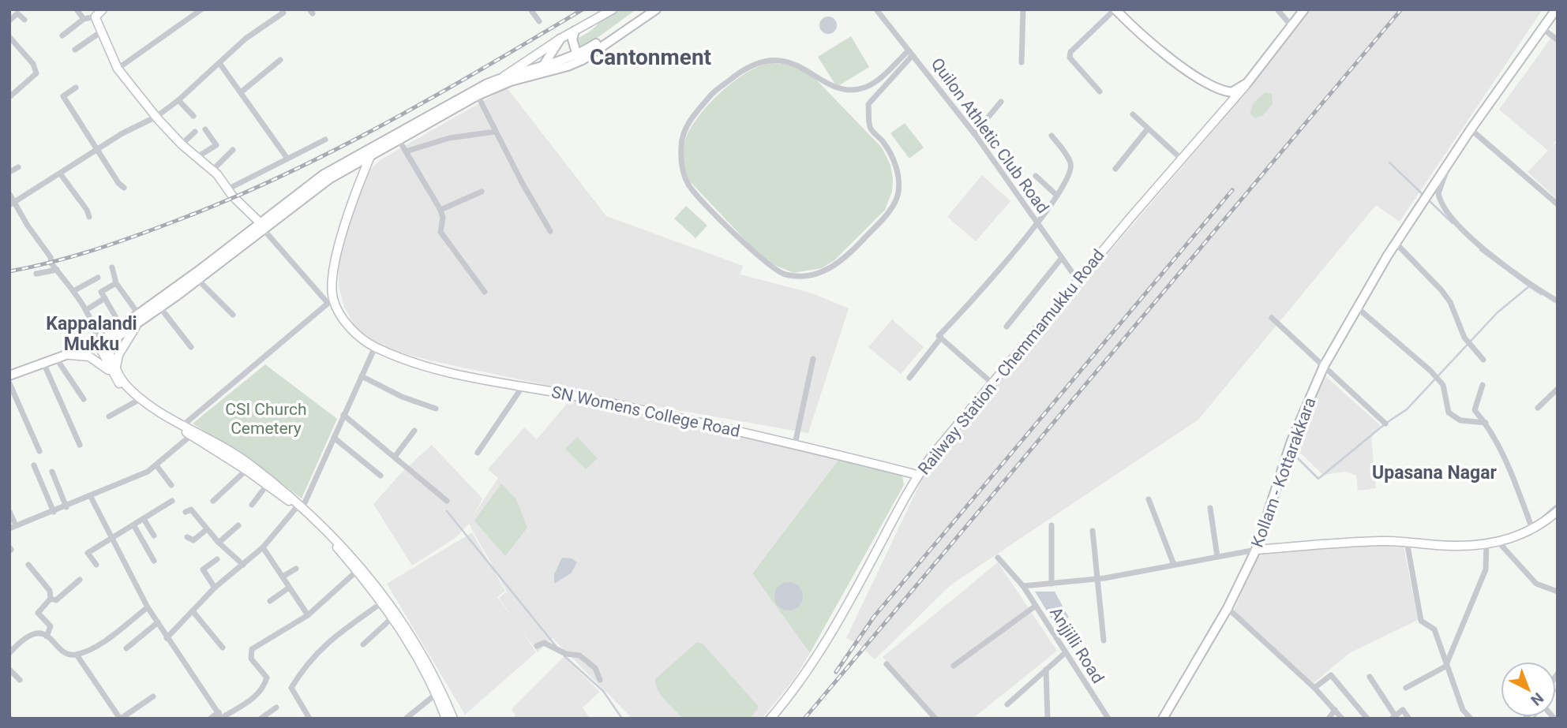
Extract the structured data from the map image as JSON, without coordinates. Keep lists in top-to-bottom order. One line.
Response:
{"streets":{"main road":["Railway Station - Chemmamukku Road","SN Womens College Road","Kollam - Kottarakkara"],"street":["Quilon Athletic Club Road","Anjjilli Road"]},"crossings":[["Quilon Athletic Club Road","Railway Station - Chemmamukku Road"],["Railway Station - Chemmamukku Road","SN Womens College Road"]],"districts":["Cantonment","Kappalandi Mukku","Upasana Nagar"],"parks":["CSI Church Cemetery"],"north":"bottom right"}
